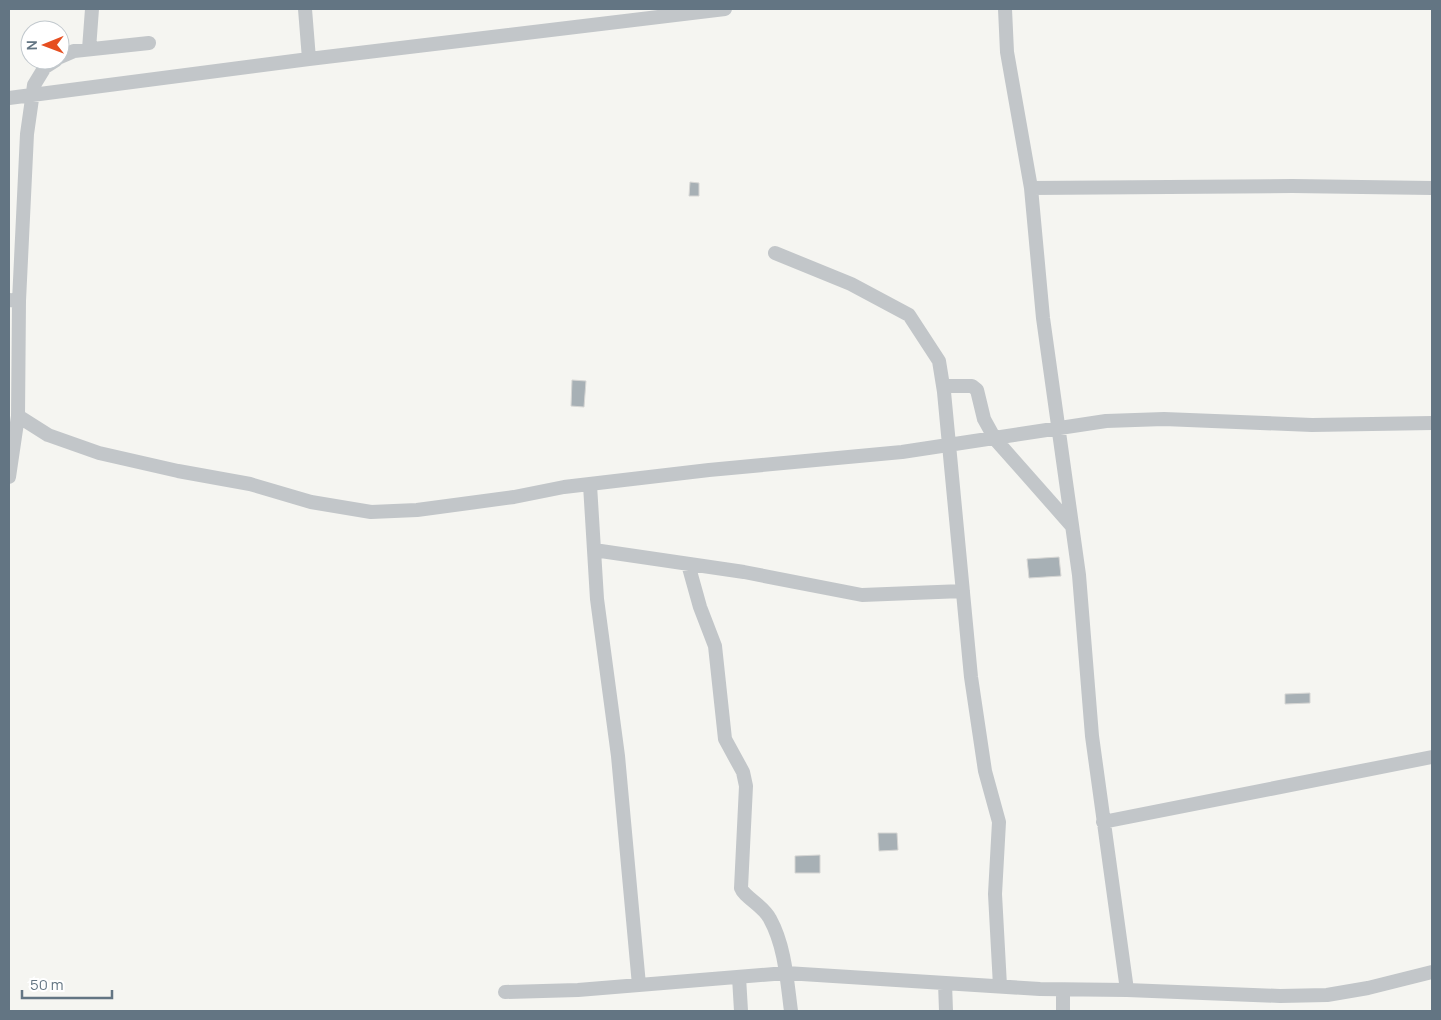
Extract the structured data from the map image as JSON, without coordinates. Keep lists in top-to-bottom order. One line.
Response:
{"scale_bar":"50 m","north":"left"}
